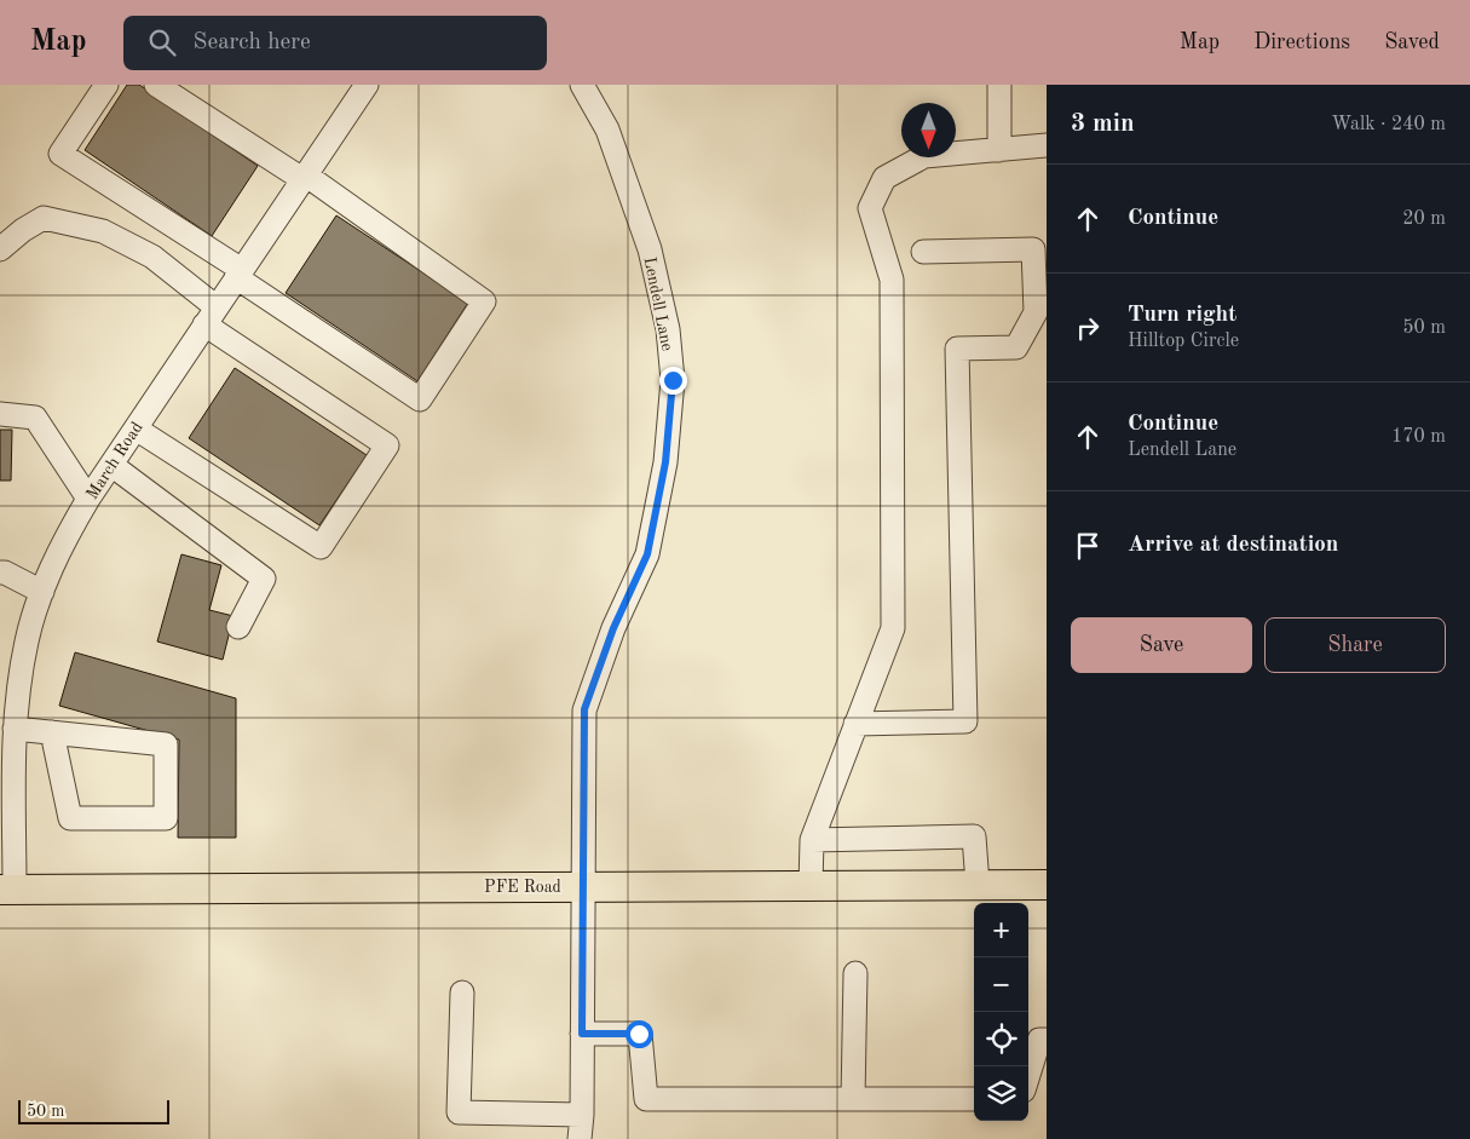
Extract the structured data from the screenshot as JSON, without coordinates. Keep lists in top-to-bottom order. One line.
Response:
{"streets":{"main road":["PFE Road"],"street":["Lendell Lane","March Road"]},"crossings":[["Lendell Lane","PFE Road"],["March Road","PFE Road"]],"scale_bar":"50 m","north":"bottom","page":{"header":"Map","search":"Search here","nav":["Map","Directions","Saved"],"heading":["3 min","Walk · 240 m"],"list":[["Continue","20 m"],["Turn right","Hilltop Circle","50 m"],["Continue","Lendell Lane","170 m"],"Arrive at destination"],"buttons":["Save","Share"],"map_buttons":["+","−"],"scale":"50 m"}}
